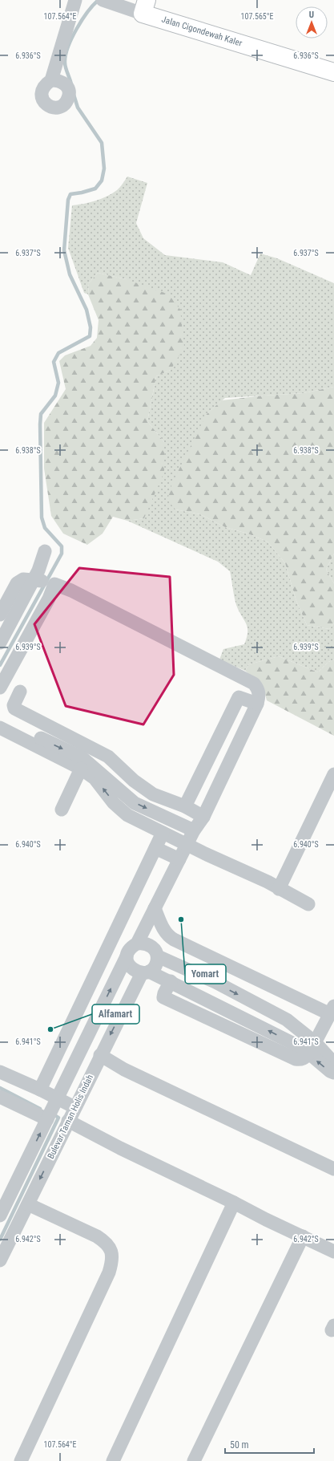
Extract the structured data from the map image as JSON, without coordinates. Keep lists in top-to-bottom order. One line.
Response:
{"streets":{"main road":["Jalan Cigondewah Kaler"],"street":["Bulevar Taman Holis Indah"]},"places":["Yomart","Alfamart"],"scale_bar":"50 m","north":"top","coordinates":["107.564°E","107.565°E","6.936°S","6.937°S","6.938°S","6.939°S","6.940°S","6.941°S","6.942°S"]}
